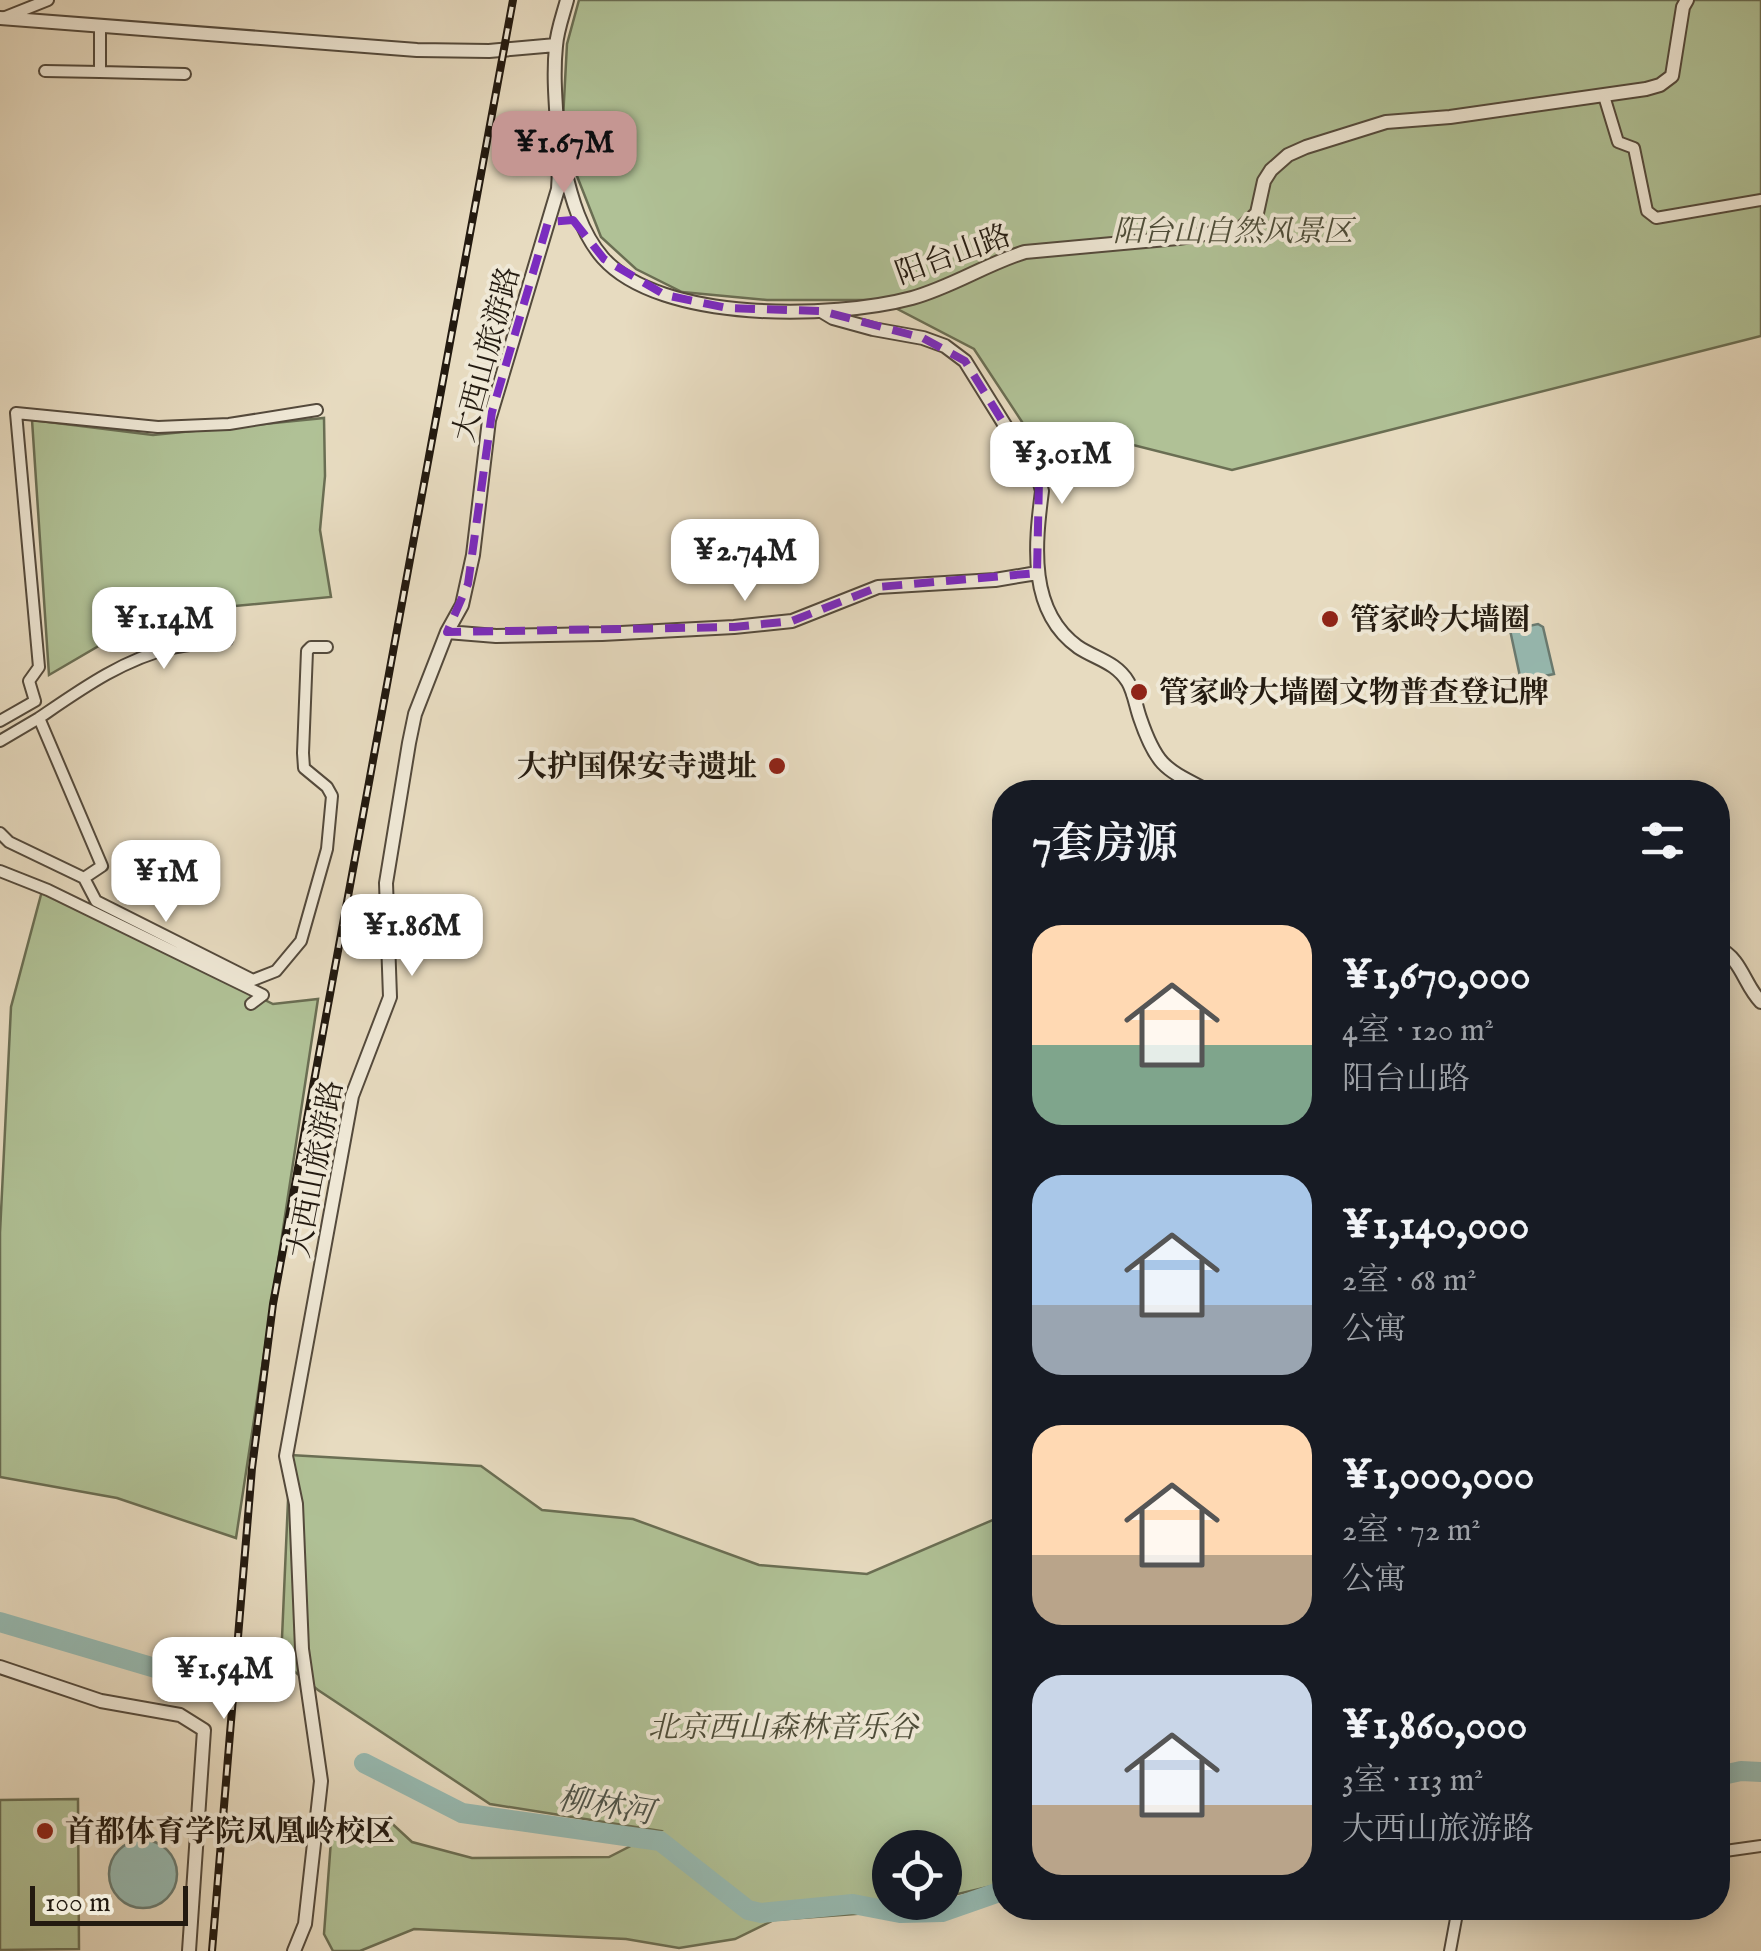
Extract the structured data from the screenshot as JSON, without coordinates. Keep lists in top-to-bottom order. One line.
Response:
{"streets":{"street":["阳台山路","大西山旅游路"]},"crossings":[["阳台山路","大西山旅游路"]],"water":["柳林河"],"parks":["阳台山自然风景区","北京西山森林音乐谷"],"places":["管家岭大墙圈","管家岭大墙圈文物普查登记牌","大护国保安寺遗址","首都体育学院凤凰岭校区"],"scale_bar":"100 m","page":{"price":["¥1.67M","¥3.01M","¥2.74M","¥1.14M","¥1M","¥1.86M","¥1.54M"],"heading":"7套房源","list":[{"name":"¥1,670,000","note":"4室 · 120 m² · 阳台山路"},{"name":"¥1,140,000","note":"2室 · 68 m² · 公寓"},{"name":"¥1,000,000","note":"2室 · 72 m² · 公寓"},{"name":"¥1,860,000","note":"3室 · 113 m² · 大西山旅游路"}],"scale":"100 m"}}
